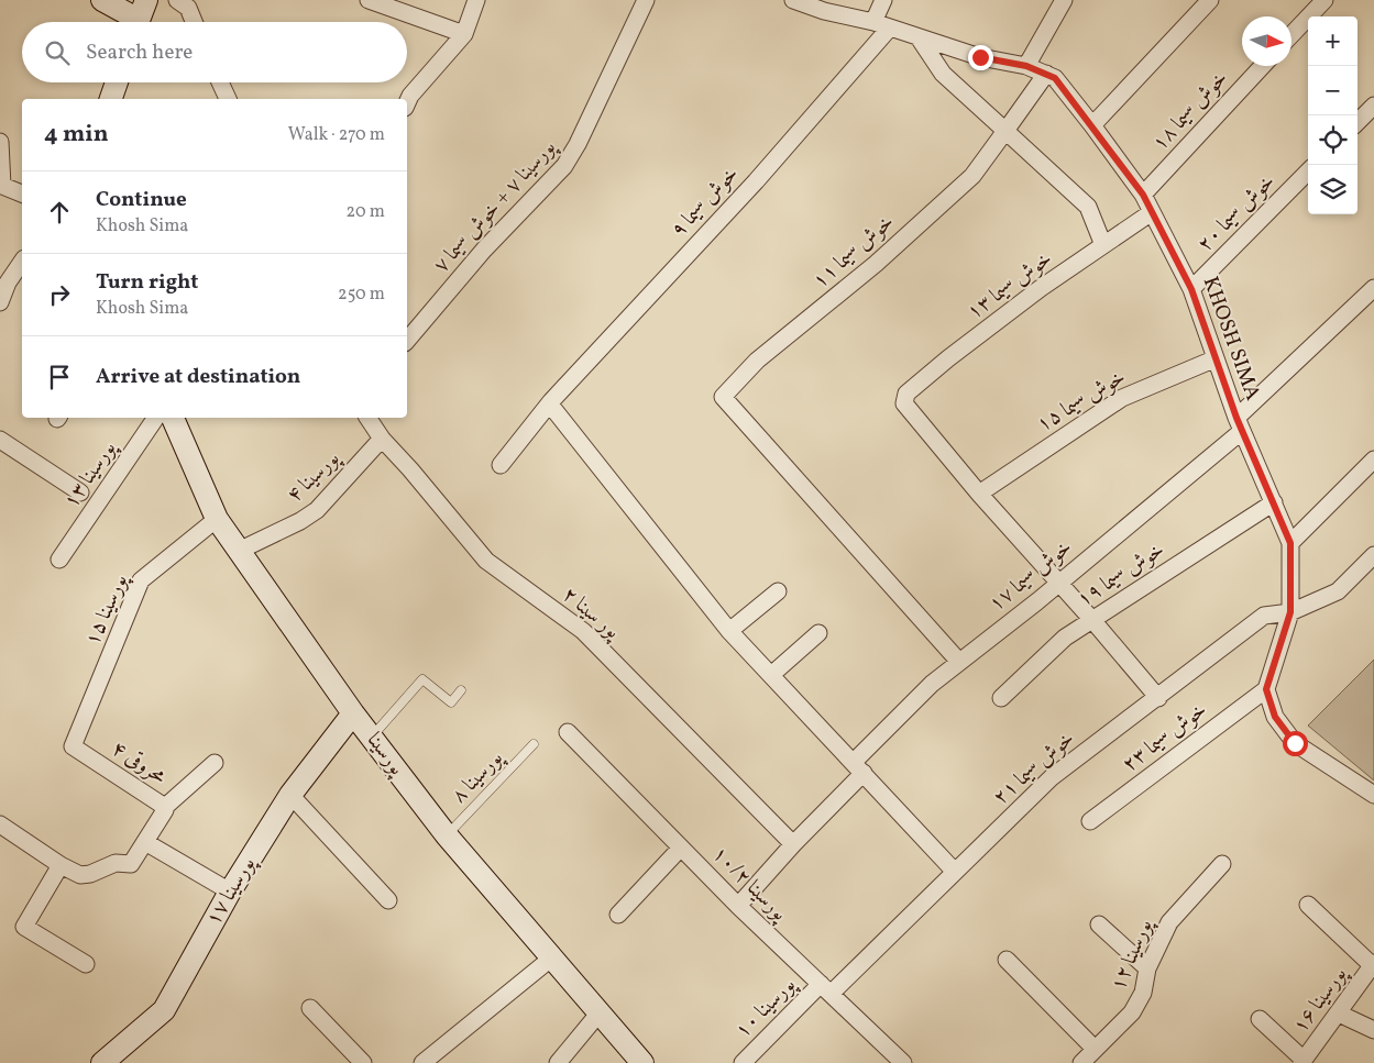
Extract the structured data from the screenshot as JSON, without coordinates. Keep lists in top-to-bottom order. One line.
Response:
{"streets":{"street":["خوش سیما ۱۸","خوش سیما ۹","پورسینا ۷ + خوش سیما ۷","خوش سیما ۲۰","خوش سیما ۱۱","خوش سیما ۱۳","KHOSH SIMA","خوش سیما ۱۵","پورسینا ۱۳","پورسینا ۴","خوش سیما ۱۹","خوش سیما ۱۷","پورسینا ۱۵","پور سینا ۲","خوش سیما ۲۳","پورسینا","محروقی ۴","خوش سیما ۲۱","پورسینا ۱۰/۲","پورسینا ۱۷","پورسینا ۱۲","پورسینا ۱۶","پورسینا ۱۰"],"lane":["پورسینا ۸"]},"crossings":[["خوش سیما ۱۸","KHOSH SIMA"],["خوش سیما ۹","KHOSH SIMA"],["خوش سیما ۲۰","KHOSH SIMA"],["خوش سیما ۱۱","KHOSH SIMA"],["خوش سیما ۱۱","خوش سیما ۱۷"],["خوش سیما ۱۳","KHOSH SIMA"],["خوش سیما ۱۳","خوش سیما ۱۵"],["KHOSH SIMA","خوش سیما ۱۵"],["KHOSH SIMA","خوش سیما ۱۹"],["KHOSH SIMA","خوش سیما ۱۷"],["KHOSH SIMA","خوش سیما ۲۳"],["KHOSH SIMA","خوش سیما ۲۱"],["پورسینا ۴","پور سینا ۲"],["پورسینا ۴","پورسینا"],["خوش سیما ۱۷","پور سینا ۲"],["خوش سیما ۱۷","پورسینا ۱۰/۲"],["پورسینا ۱۵","پورسینا"],["پورسینا ۱۵","محروقی ۴"],["پورسینا","پورسینا ۸"],["پورسینا","پورسینا ۱۷"],["خوش سیما ۲۱","پورسینا ۱۰/۲"],["خوش سیما ۲۱","پورسینا ۱۰"],["پورسینا ۱۰/۲","پورسینا ۱۰"]],"north":"right","page":{"map_buttons":["+","−"],"search":"Search here","heading":["4 min","Walk · 270 m"],"list":[["Continue","Khosh Sima","20 m"],["Turn right","Khosh Sima","250 m"],"Arrive at destination"]}}
